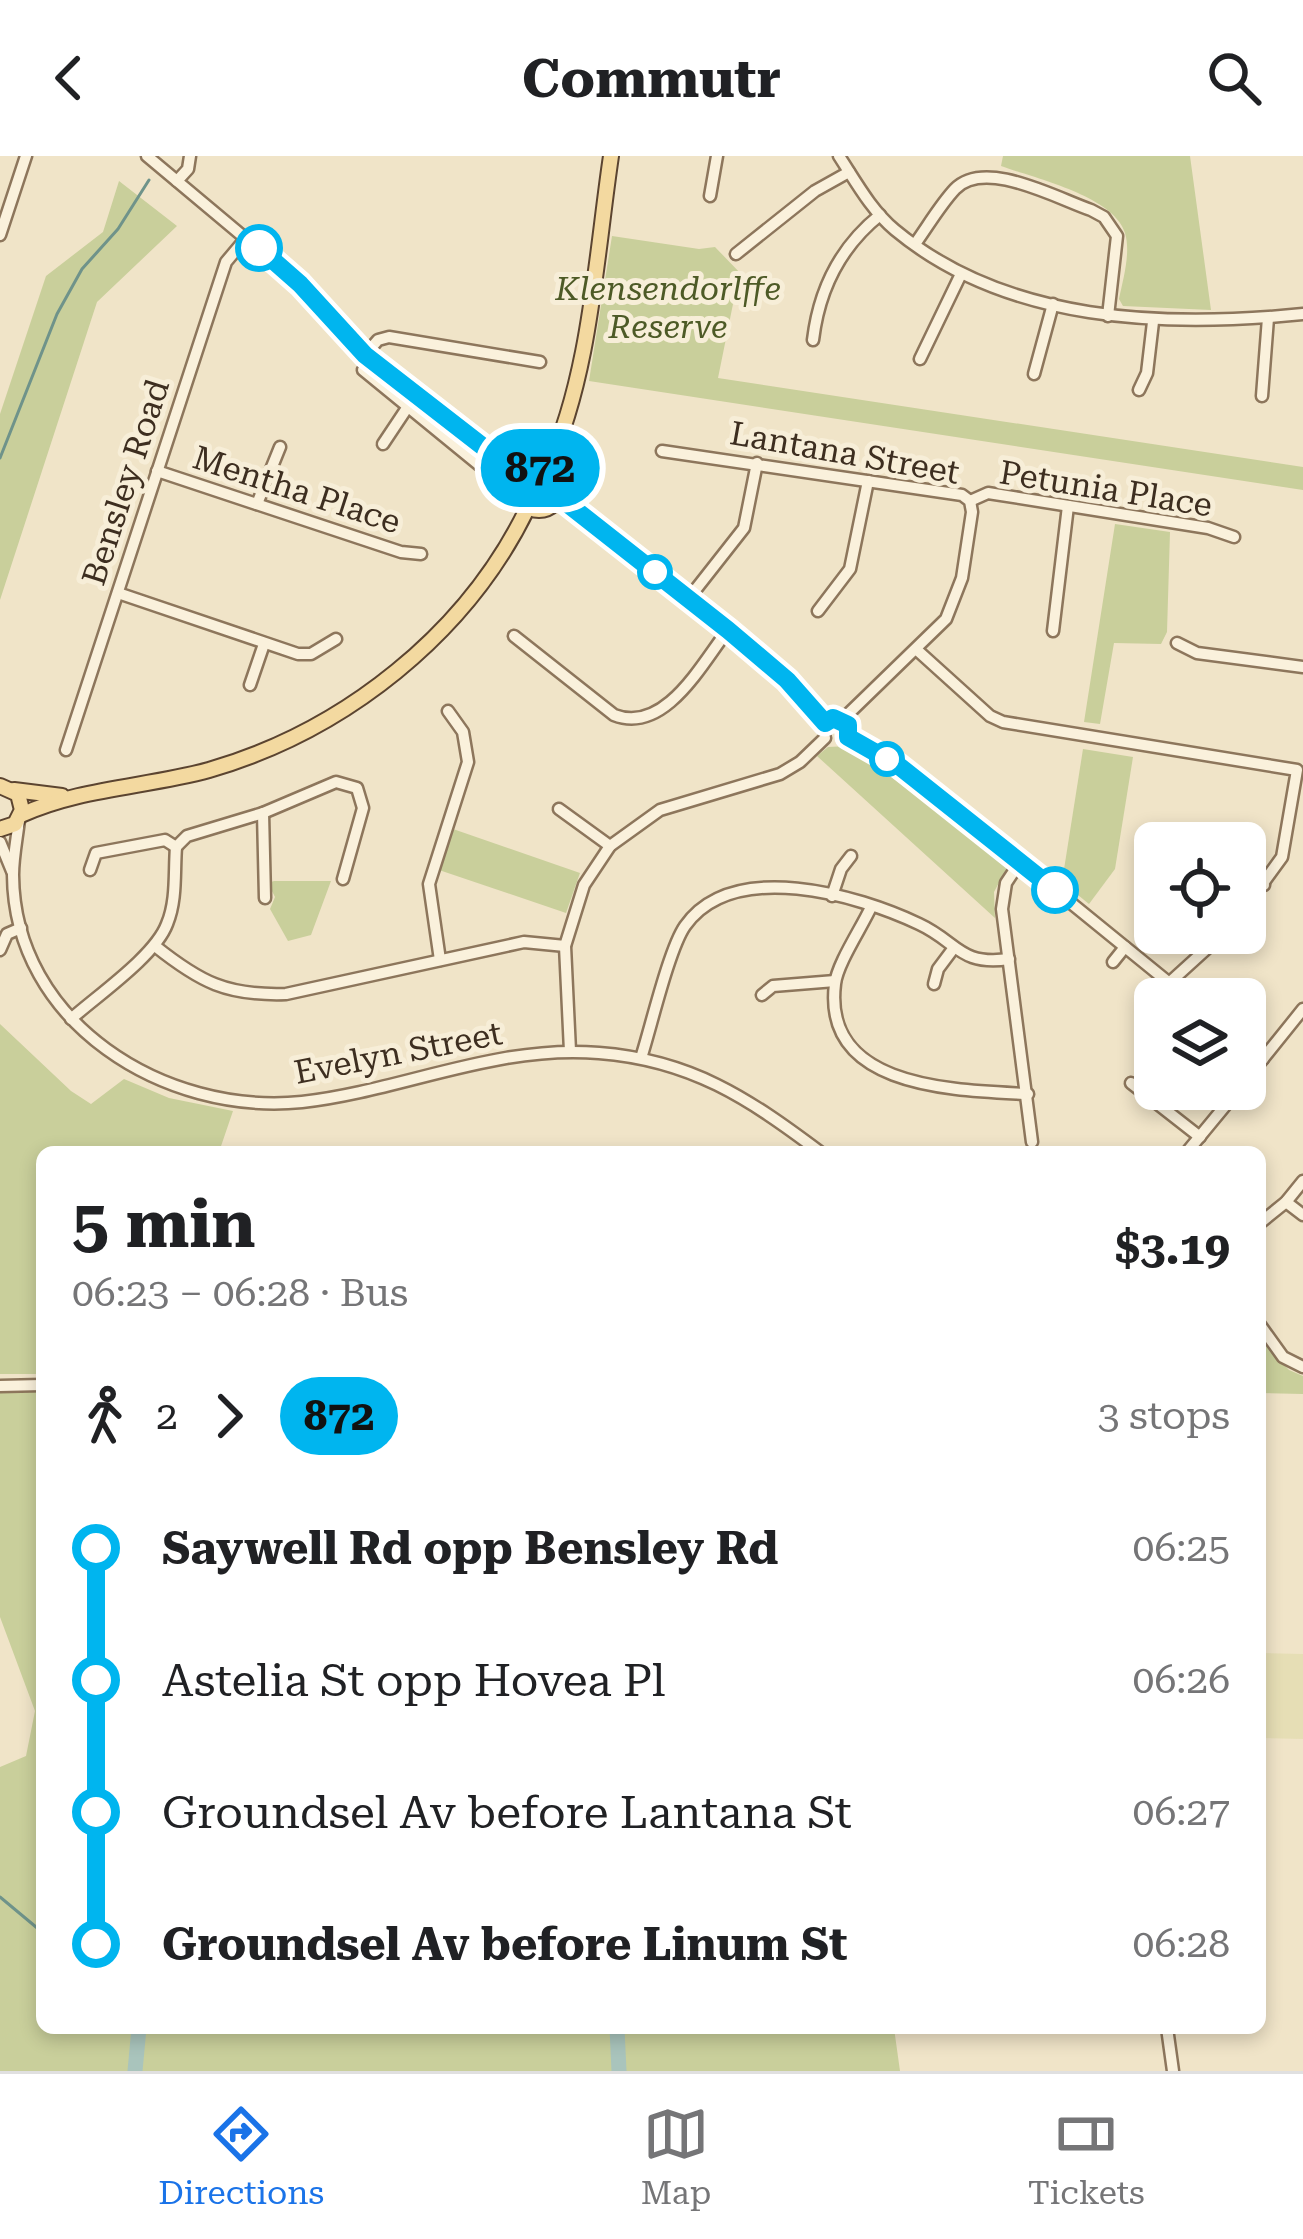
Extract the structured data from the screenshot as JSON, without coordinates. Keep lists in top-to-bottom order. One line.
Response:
{"streets":{"street":["Lantana Street","Bensley Road","Petunia Place","Mentha Place","Evelyn Street"]},"crossings":[["Lantana Street","Petunia Place"],["Bensley Road","Mentha Place"]],"parks":["Klensendorlffe Reserve"],"lines":["bus line 872"],"page":{"header":"Commutr","on_map":"872","heading":["5 min","06:23 – 06:28 · Bus","$3.19"],"legs":["2","872","3 stops"],"list":[{"name":"Saywell Rd opp Bensley Rd","value":"06:25"},{"name":"Astelia St opp Hovea Pl","value":"06:26"},{"name":"Groundsel Av before Lantana St","value":"06:27"},{"name":"Groundsel Av before Linum St","value":"06:28"}],"tabs":["Directions","Map","Tickets"]}}
